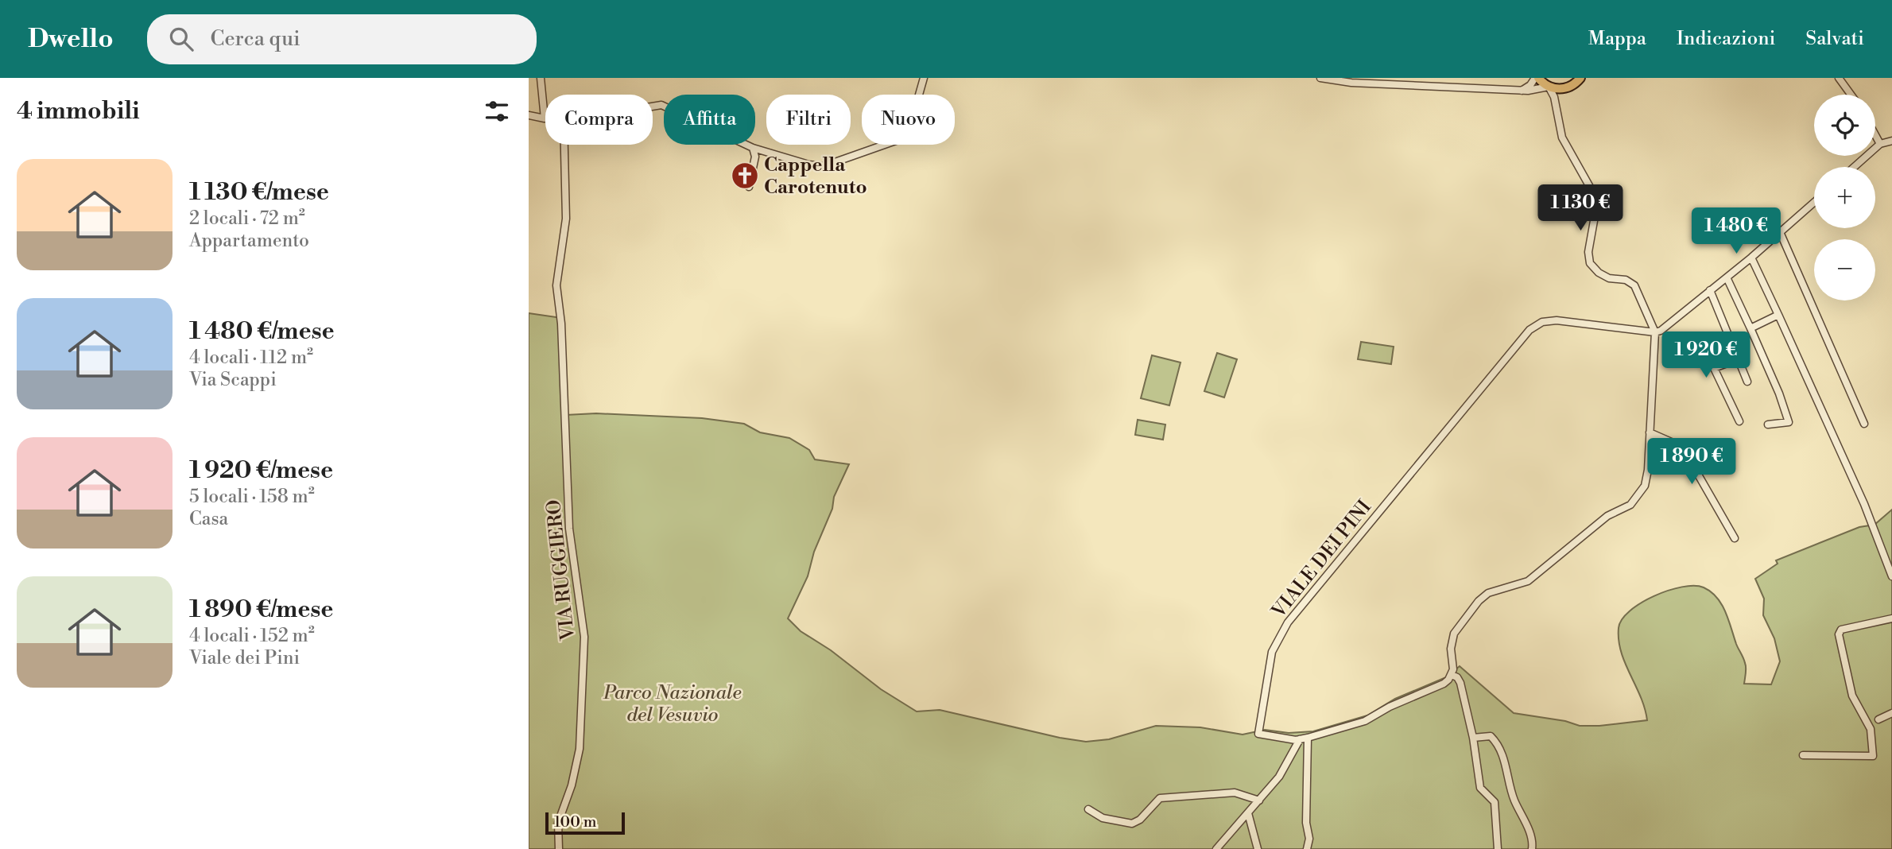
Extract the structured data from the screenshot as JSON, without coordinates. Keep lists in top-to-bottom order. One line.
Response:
{"streets":{"street":["VIALE DEI PINI","VIA RUGGIERO"]},"parks":["Parco Nazionale del Vesuvio"],"places":{"church":["Cappella Carotenuto"]},"scale_bar":"100 m","page":{"header":"Dwello","search":"Cerca qui","nav":["Mappa","Indicazioni","Salvati"],"heading":"4 immobili","map_buttons":["+","−"],"chip":["Compra","Affitta","Filtri","Nuovo"],"list":[{"name":"1 130 €/mese","note":"2 locali · 72 m² · Appartamento"},{"name":"1 480 €/mese","note":"4 locali · 112 m² · Via Scappi"},{"name":"1 920 €/mese","note":"5 locali · 158 m² · Casa"},{"name":"1 890 €/mese","note":"4 locali · 152 m² · Viale dei Pini"}],"price":["1 130 €","1 480 €","1 920 €","1 890 €"],"scale":"100 m"}}
